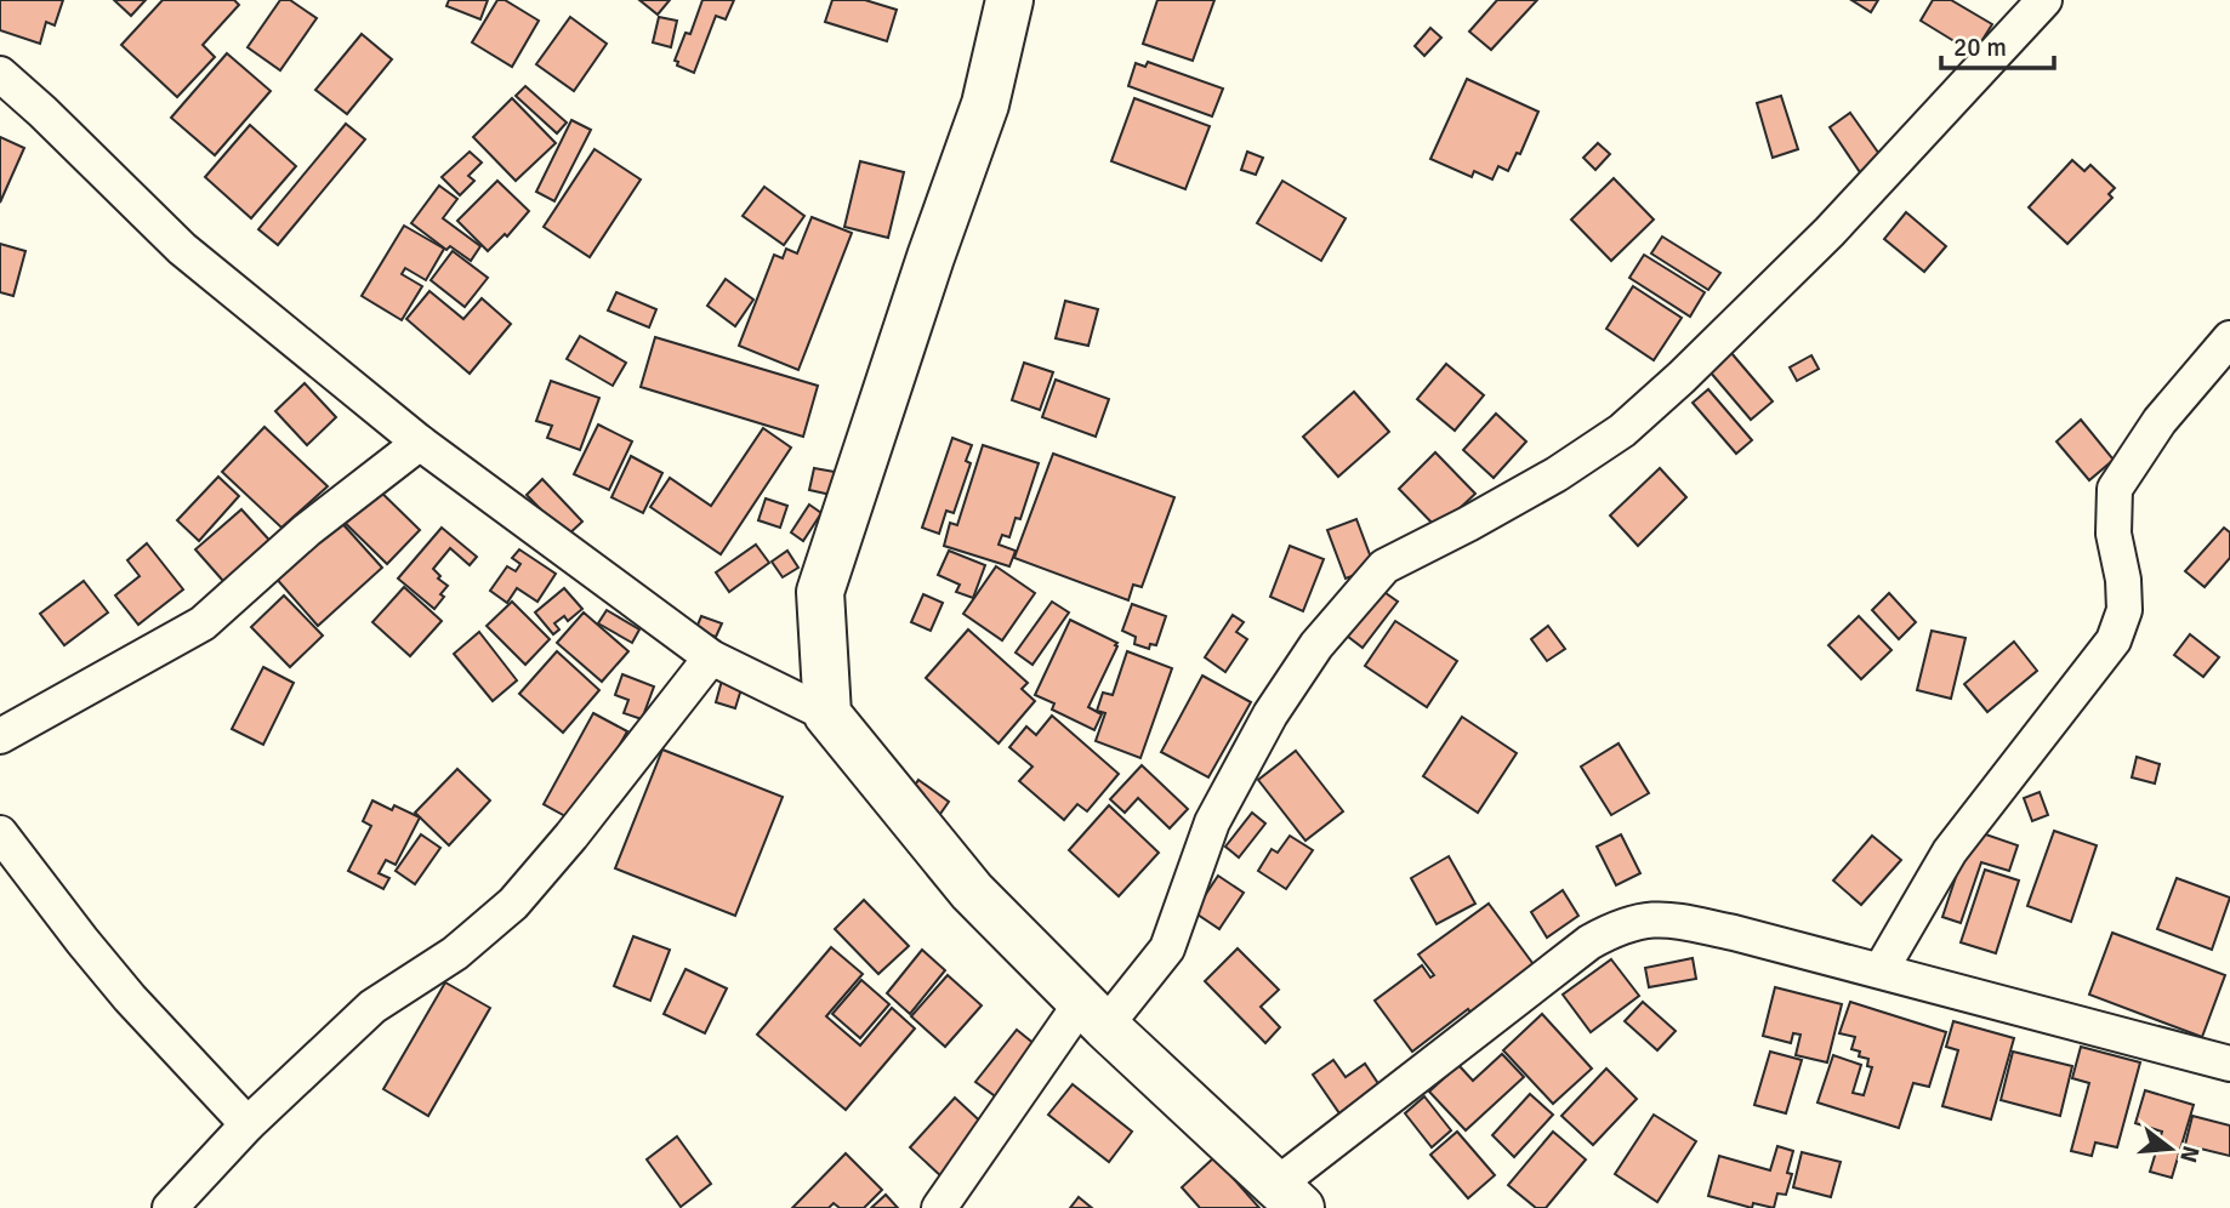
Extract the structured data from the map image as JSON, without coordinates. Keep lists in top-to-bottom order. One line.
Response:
{"scale_bar":"20 m","north":"right"}
